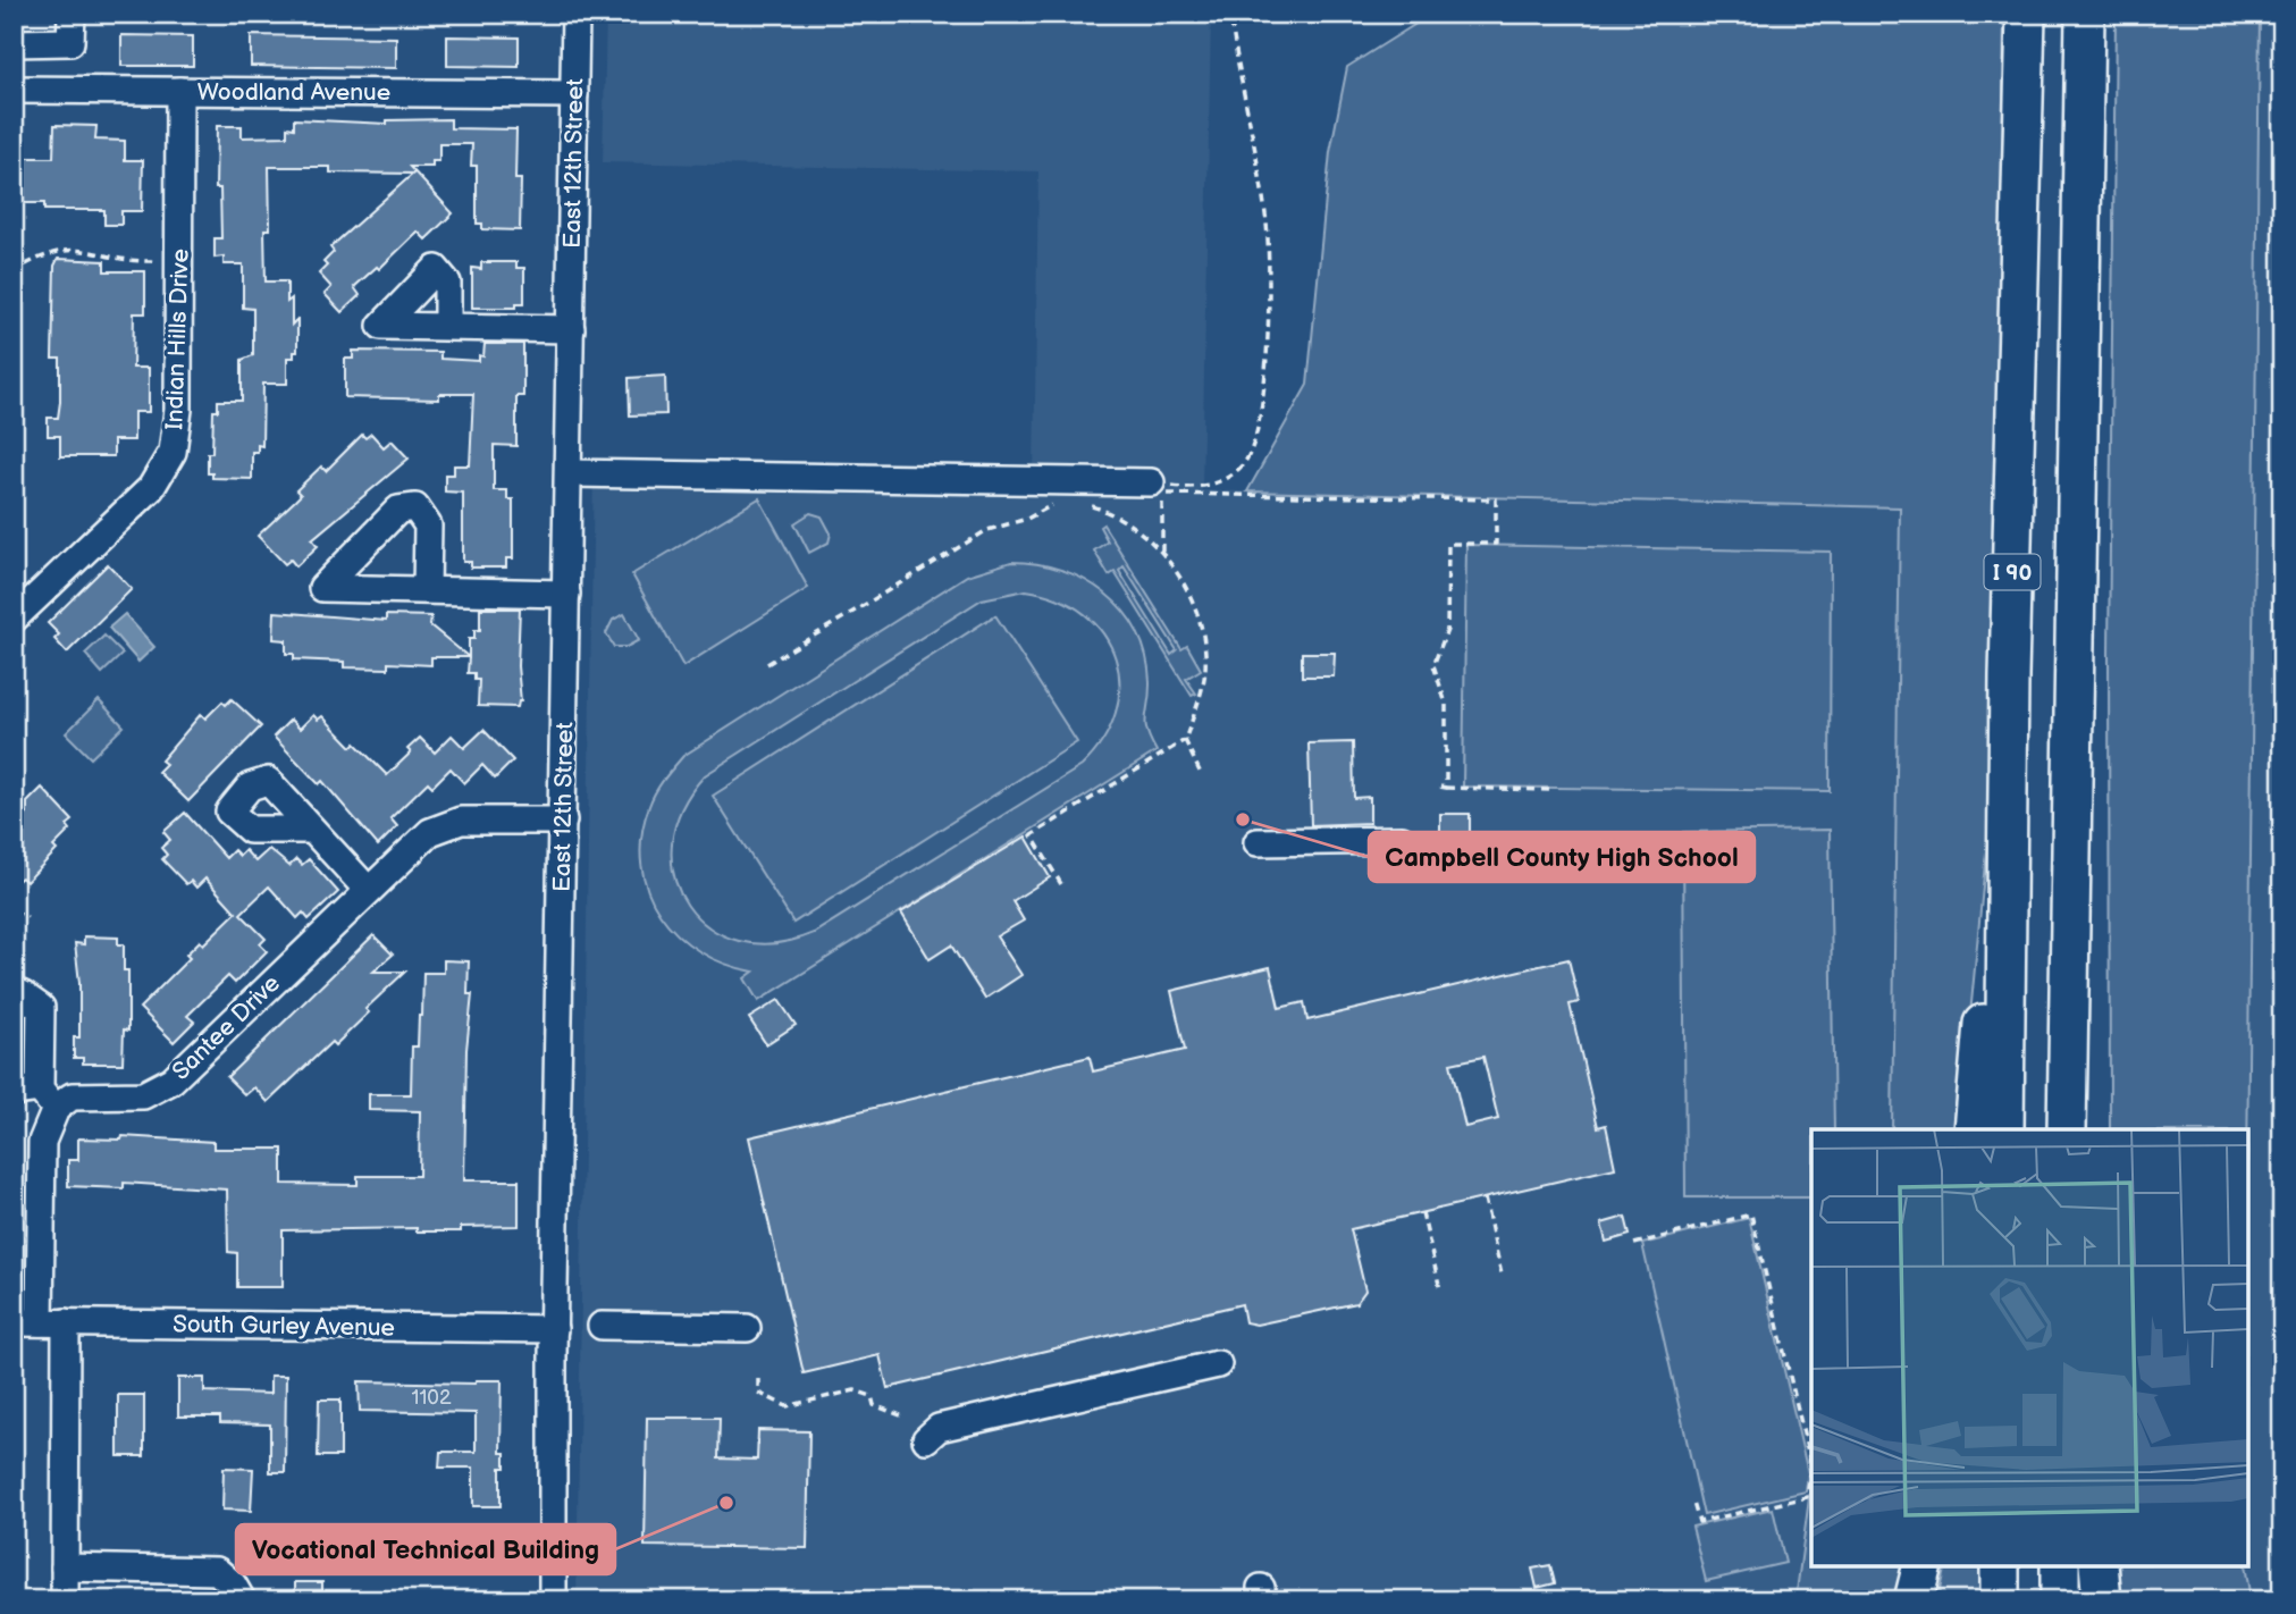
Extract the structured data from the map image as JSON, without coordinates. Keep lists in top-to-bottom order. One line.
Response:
{"streets":{"highway":["I 90"],"street":["Woodland Avenue","East 12th Street","Indian Hills Drive","Santee Drive","South Gurley Avenue"]},"crossings":[["Woodland Avenue","East 12th Street"],["Woodland Avenue","Indian Hills Drive"],["East 12th Street","Santee Drive"],["East 12th Street","South Gurley Avenue"]],"places":["Campbell County High School","Vocational Technical Building"],"house_numbers":["1102"]}
